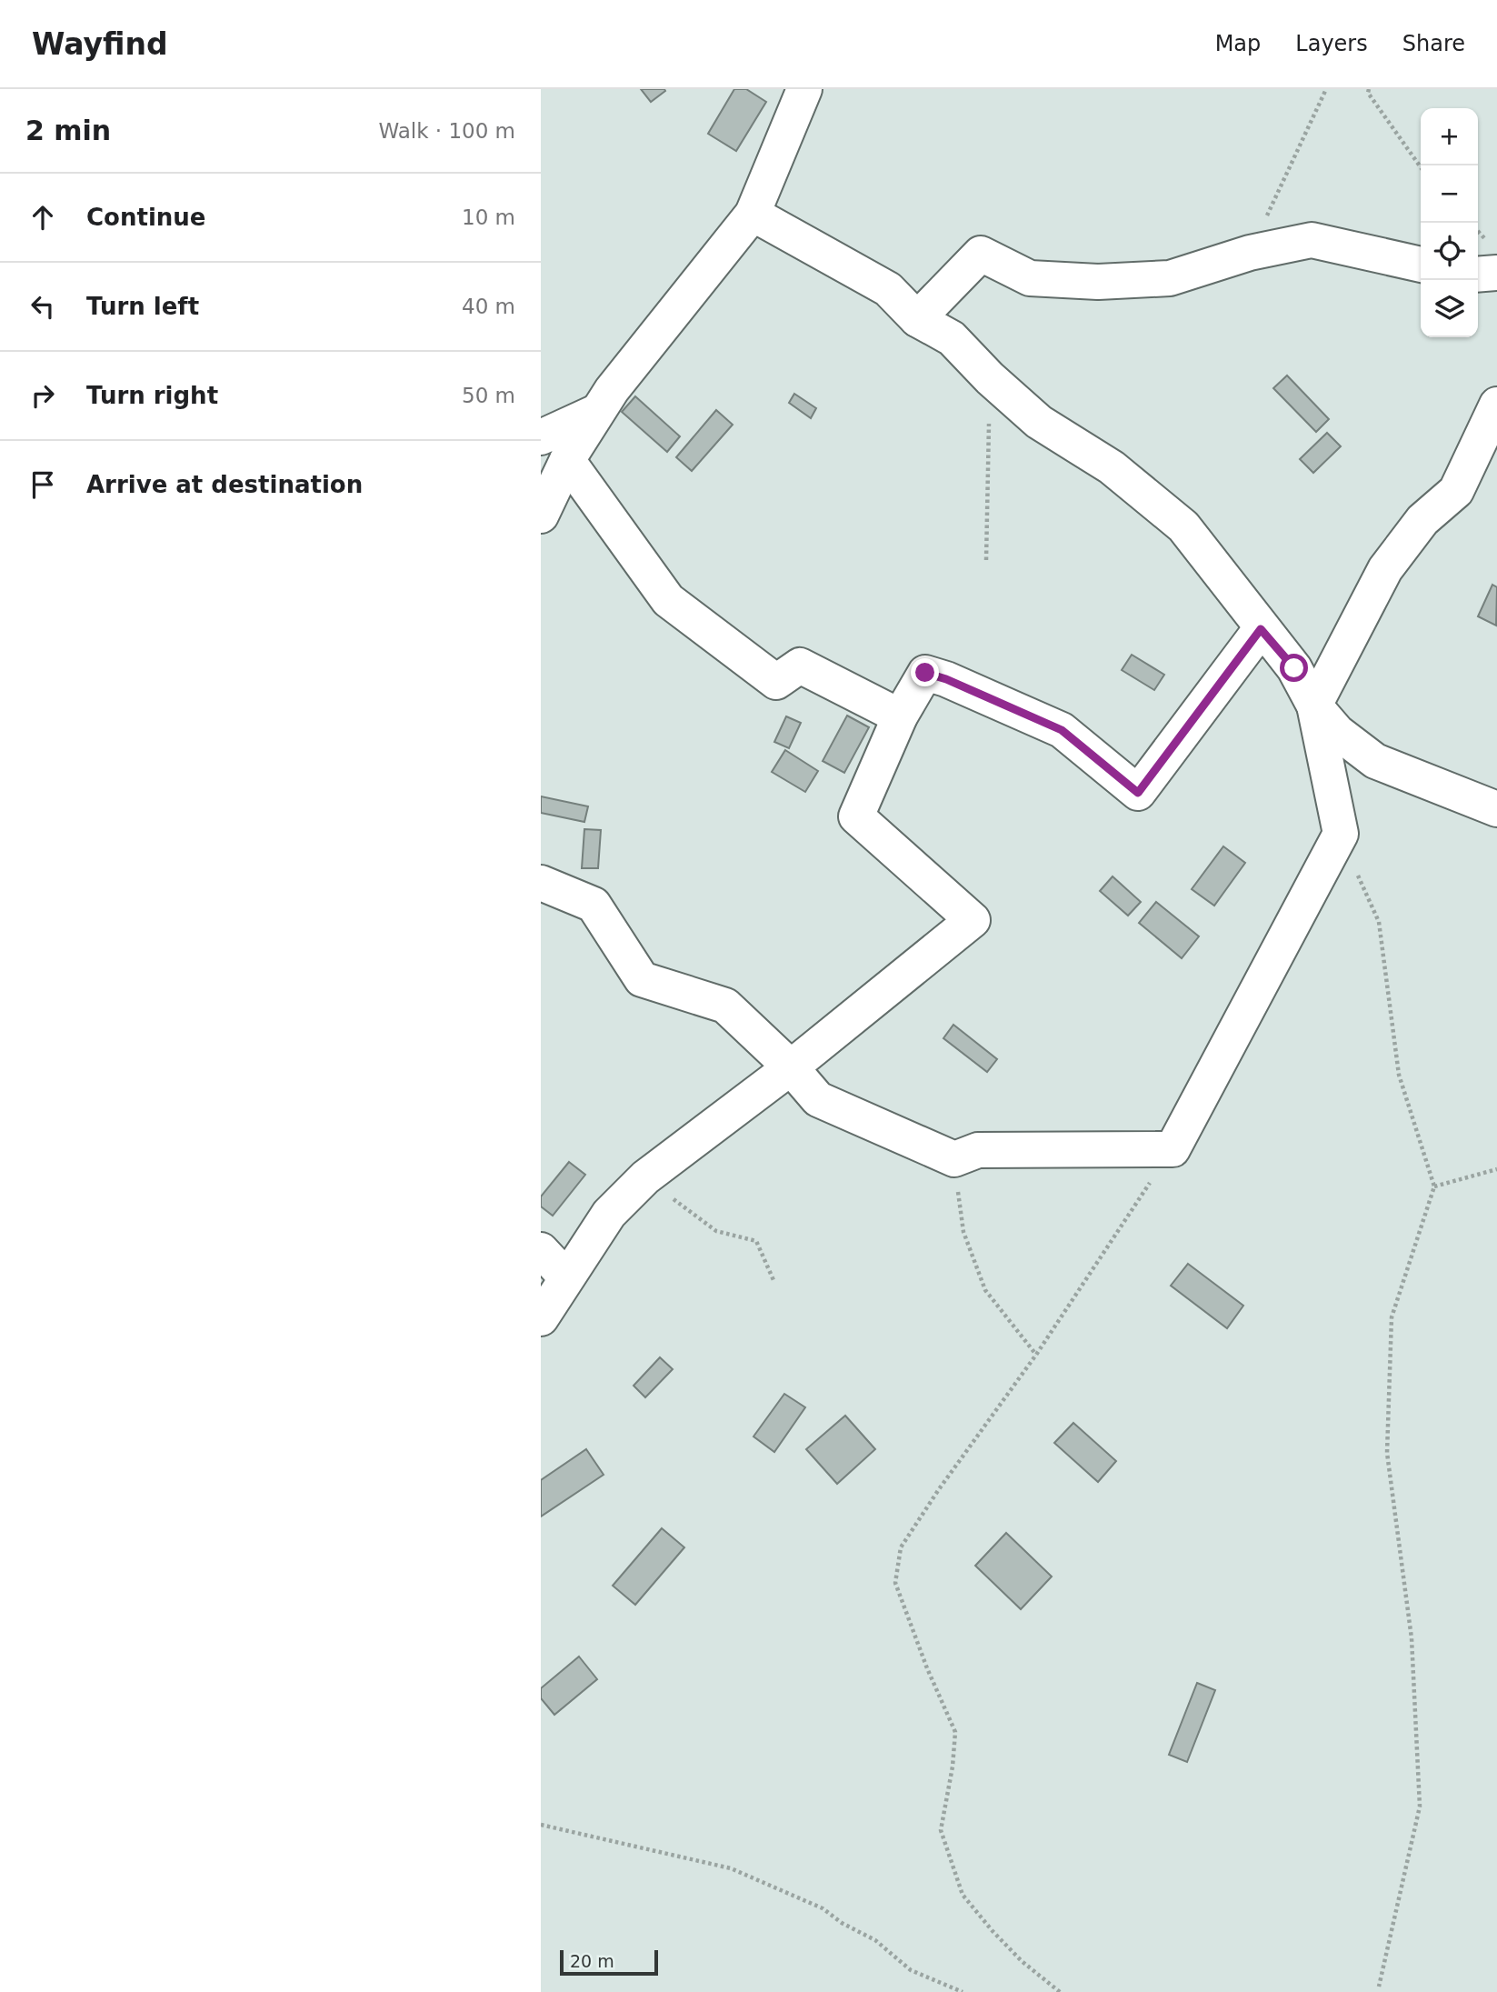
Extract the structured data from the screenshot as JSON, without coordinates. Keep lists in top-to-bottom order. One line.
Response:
{"scale_bar":"20 m","page":{"header":"Wayfind","nav":["Map","Layers","Share"],"heading":["2 min","Walk · 100 m"],"map_buttons":["+","−"],"list":[["Continue","10 m"],["Turn left","40 m"],["Turn right","50 m"],"Arrive at destination"],"scale":"20 m"}}
